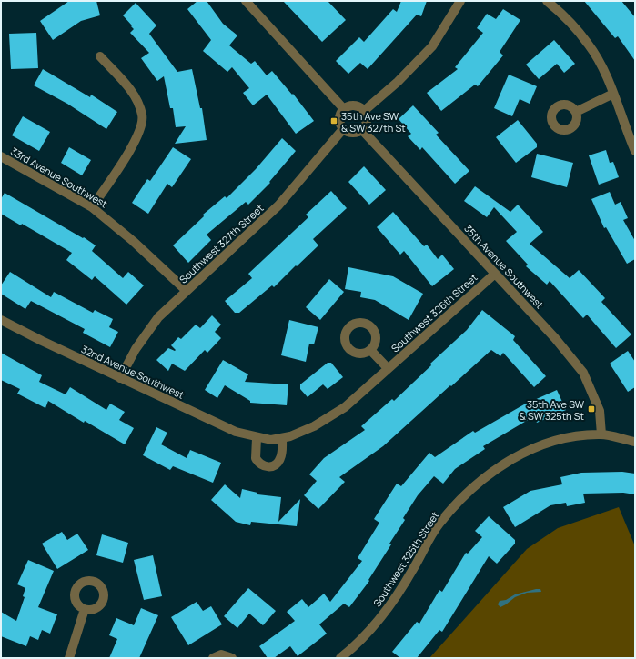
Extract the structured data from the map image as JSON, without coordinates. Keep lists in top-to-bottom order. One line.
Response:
{"streets":{"street":["33rd Avenue Southwest","Southwest 327th Street","35th Avenue Southwest","Southwest 326th Street","32nd Avenue Southwest","Southwest 325th Street"]},"crossings":[["33rd Avenue Southwest","Southwest 327th Street"],["Southwest 327th Street","35th Avenue Southwest"],["Southwest 327th Street","32nd Avenue Southwest"],["35th Avenue Southwest","Southwest 326th Street"],["35th Avenue Southwest","Southwest 325th Street"],["Southwest 326th Street","32nd Avenue Southwest"]],"places":{"transit":["35th Ave SW & SW 327th St","35th Ave SW & SW 325th St"]}}
